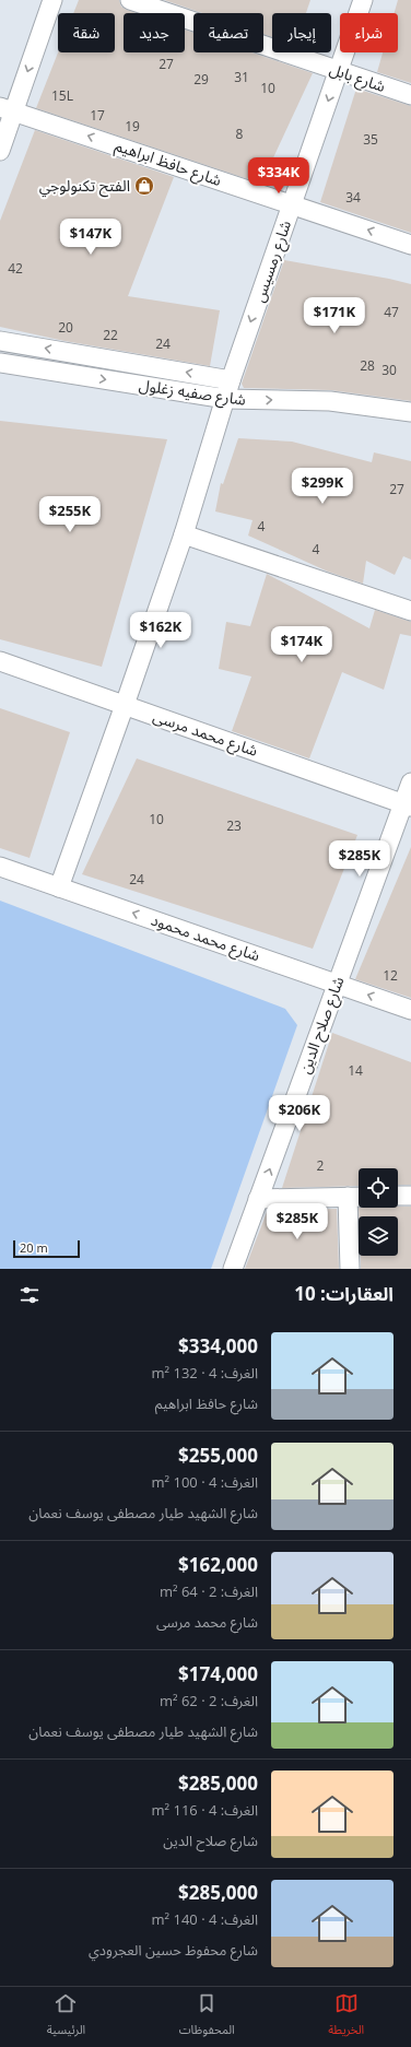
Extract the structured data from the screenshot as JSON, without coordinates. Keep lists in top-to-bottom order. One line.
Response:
{"streets":{"street":["شارع بابل","شارع حافظ ابراهيم","شارع رمسيس","شارع صفيه زغلول","شارع محمد مرسى","شارع محمد محمود","شارع صلاح الدين"]},"crossings":[["شارع بابل","شارع رمسيس"],["شارع حافظ ابراهيم","شارع رمسيس"],["شارع رمسيس","شارع صفيه زغلول"],["شارع رمسيس","شارع محمد مرسى"],["شارع رمسيس","شارع محمد محمود"],["شارع محمد مرسى","شارع صلاح الدين"],["شارع محمد محمود","شارع صلاح الدين"]],"one_way":["شارع حافظ ابراهيم","شارع محمد محمود","شارع صلاح الدين"],"places":{"shop":["الفتح تكنولوجي"]},"house_numbers":["27","31","29","10","15L","17","19","8","35","34","42","47","20","22","24","28","30","27","4","4","10","23","24","12","14","2"],"scale_bar":"20 m","page":{"chip":["شراء","إيجار","تصفية","جديد","شقة"],"price":["$334K","$147K","$171K","$299K","$255K","$162K","$174K","$285K","$206K","$285K"],"scale":"20 m","heading":"العقارات: 10","list":[{"name":"$334,000","note":"الغرف: 4 · 132 m² · شارع حافظ ابراهيم"},{"name":"$255,000","note":"الغرف: 4 · 100 m² · شارع الشهيد طيار مصطفى يوسف نعمان"},{"name":"$162,000","note":"الغرف: 2 · 64 m² · شارع محمد مرسى"},{"name":"$174,000","note":"الغرف: 2 · 62 m² · شارع الشهيد طيار مصطفى يوسف نعمان"},{"name":"$285,000","note":"الغرف: 4 · 116 m² · شارع صلاح الدين"},{"name":"$285,000","note":"الغرف: 4 · 140 m² · شارع محفوظ حسين العجرودي"}],"tabs":["الخريطة","المحفوظات","الرئيسية"]}}
